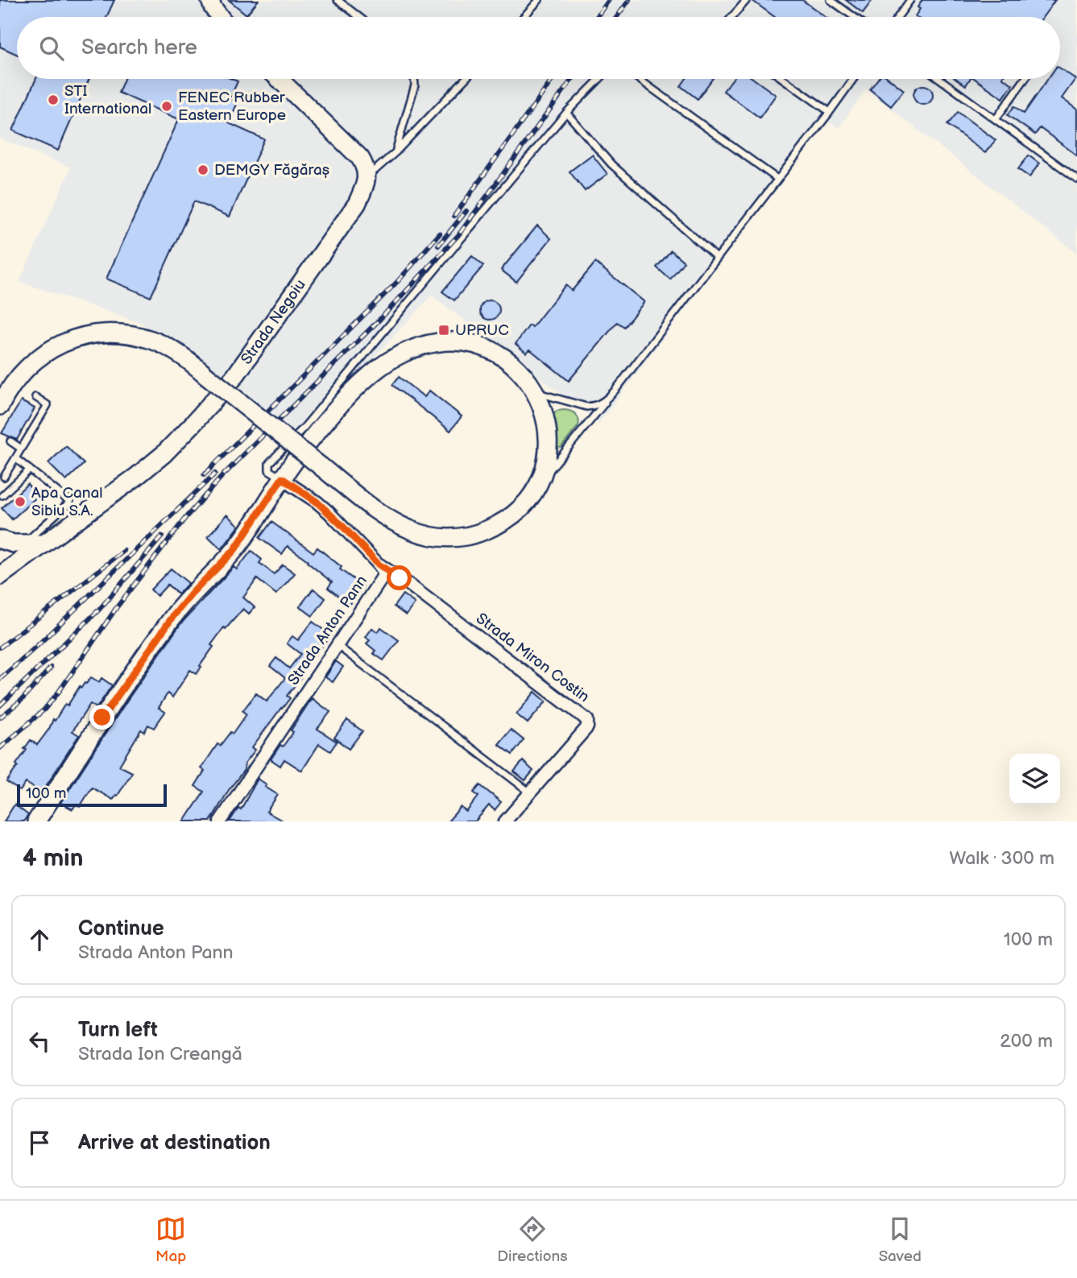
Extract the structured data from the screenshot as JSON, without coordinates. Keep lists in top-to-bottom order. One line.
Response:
{"streets":{"main road":["Strada Negoiu"],"street":["Strada Anton Pann","Strada Miron Costin"]},"crossings":[["Strada Anton Pann","Strada Miron Costin"]],"places":{"other":["STI International","FENEC Rubber Eastern Europe","DEMGY Făgăraș","Apa Canal Sibiu S.A."],"transit":["UPRUC"]},"scale_bar":"100 m","page":{"search":"Search here","scale":"100 m","heading":["4 min","Walk · 300 m"],"list":[["Continue","Strada Anton Pann","100 m"],["Turn left","Strada Ion Creangă","200 m"],"Arrive at destination"],"nav":["Map","Directions","Saved"]}}
